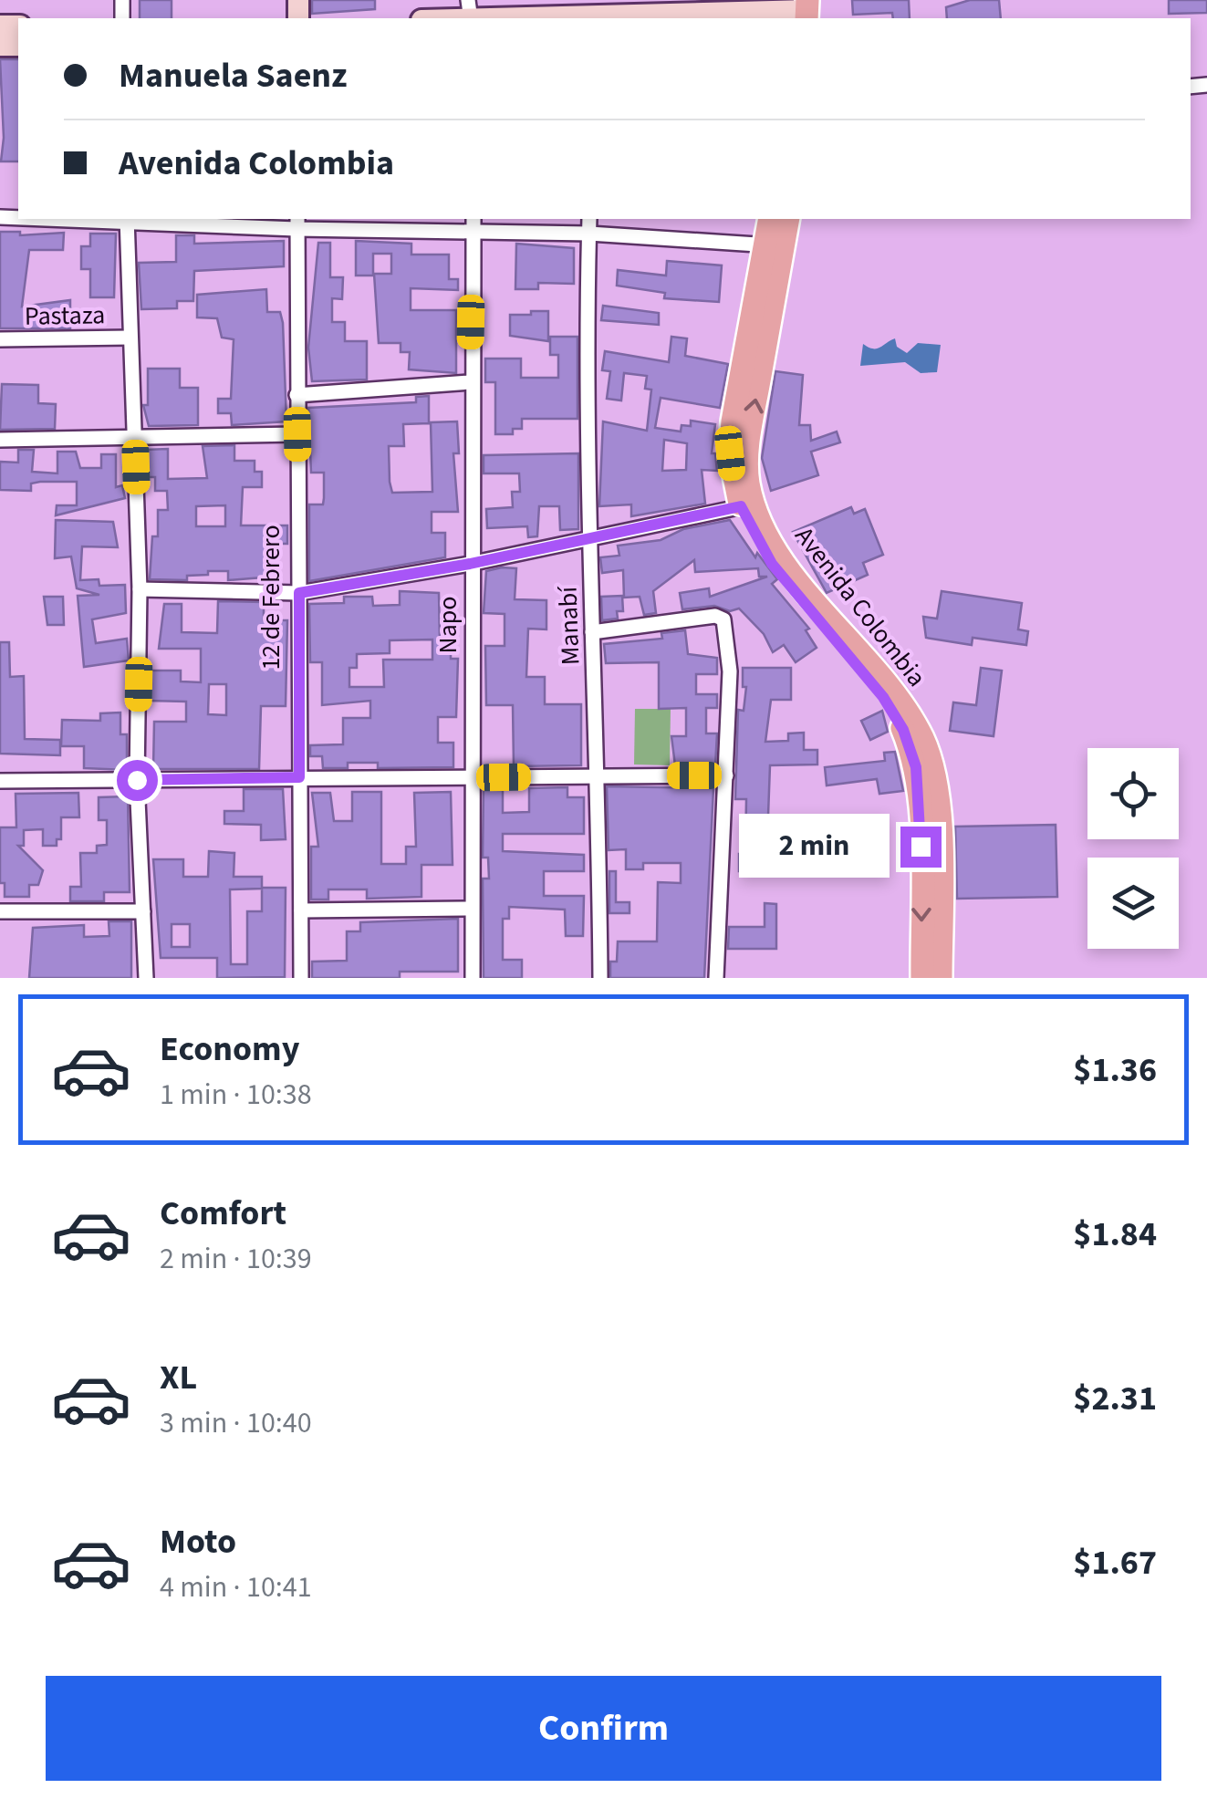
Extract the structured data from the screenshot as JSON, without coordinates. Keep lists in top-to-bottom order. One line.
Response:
{"streets":{"main road":["Avenida Colombia"],"street":["Pastaza","12 de Febrero","Napo","Manabí"]},"page":{"banner":["Manuela Saenz","Avenida Colombia"],"bubble":"2 min","list":[{"name":"Economy","note":"1 min · 10:38","value":"$1.36"},{"name":"Comfort","note":"2 min · 10:39","value":"$1.84"},{"name":"XL","note":"3 min · 10:40","value":"$2.31"},{"name":"Moto","note":"4 min · 10:41","value":"$1.67"}],"buttons":"Confirm"}}
